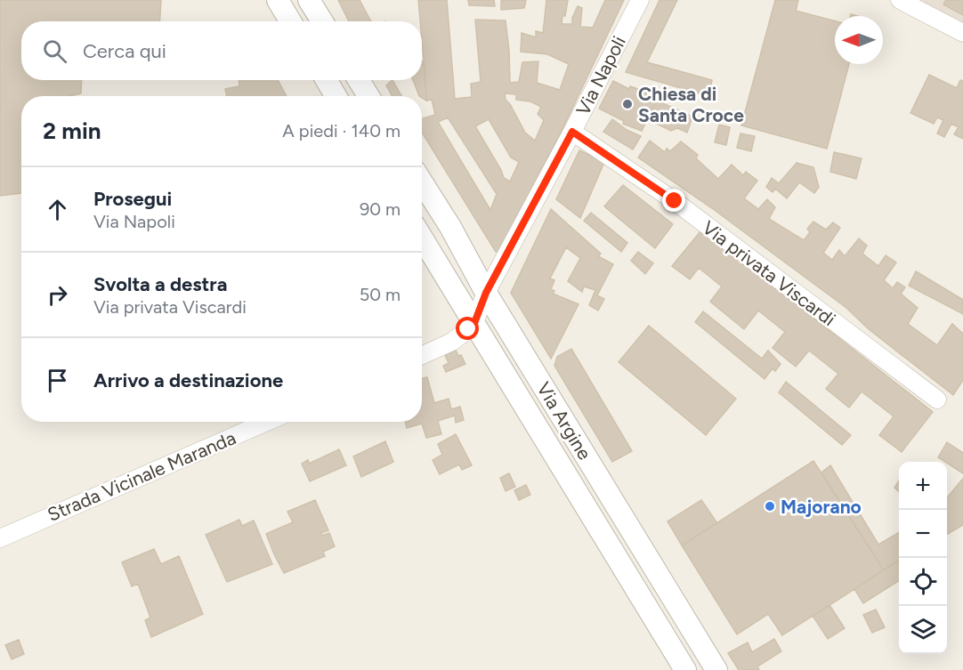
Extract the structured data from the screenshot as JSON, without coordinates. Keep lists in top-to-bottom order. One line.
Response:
{"streets":{"street":["Via Napoli","Via privata Viscardi","Via Argine","Strada Vicinale Maranda"]},"crossings":[["Via Napoli","Via privata Viscardi"],["Via Napoli","Via Argine"]],"places":["Chiesa di Santa Croce","Majorano"],"north":"left","page":{"search":"Cerca qui","heading":["2 min","A piedi · 140 m"],"list":[["Prosegui","Via Napoli","90 m"],["Svolta a destra","Via privata Viscardi","50 m"],"Arrivo a destinazione"],"map_buttons":["+","−"]}}
